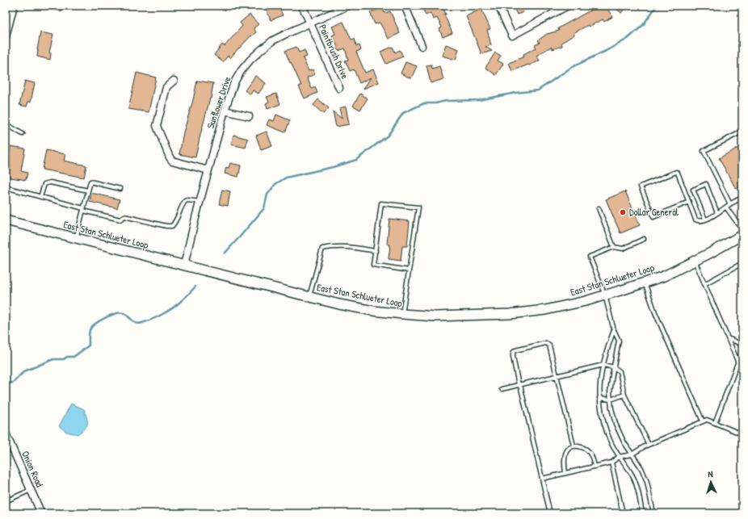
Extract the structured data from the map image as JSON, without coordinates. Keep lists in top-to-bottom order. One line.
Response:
{"streets":{"main road":["East Stan Schlueter Loop"],"street":["Paintbrush Drive","Sunflower Drive","Onion Road"]},"crossings":[["Paintbrush Drive","Sunflower Drive"],["Sunflower Drive","East Stan Schlueter Loop"]],"places":["Dollar General"],"north":"top"}
